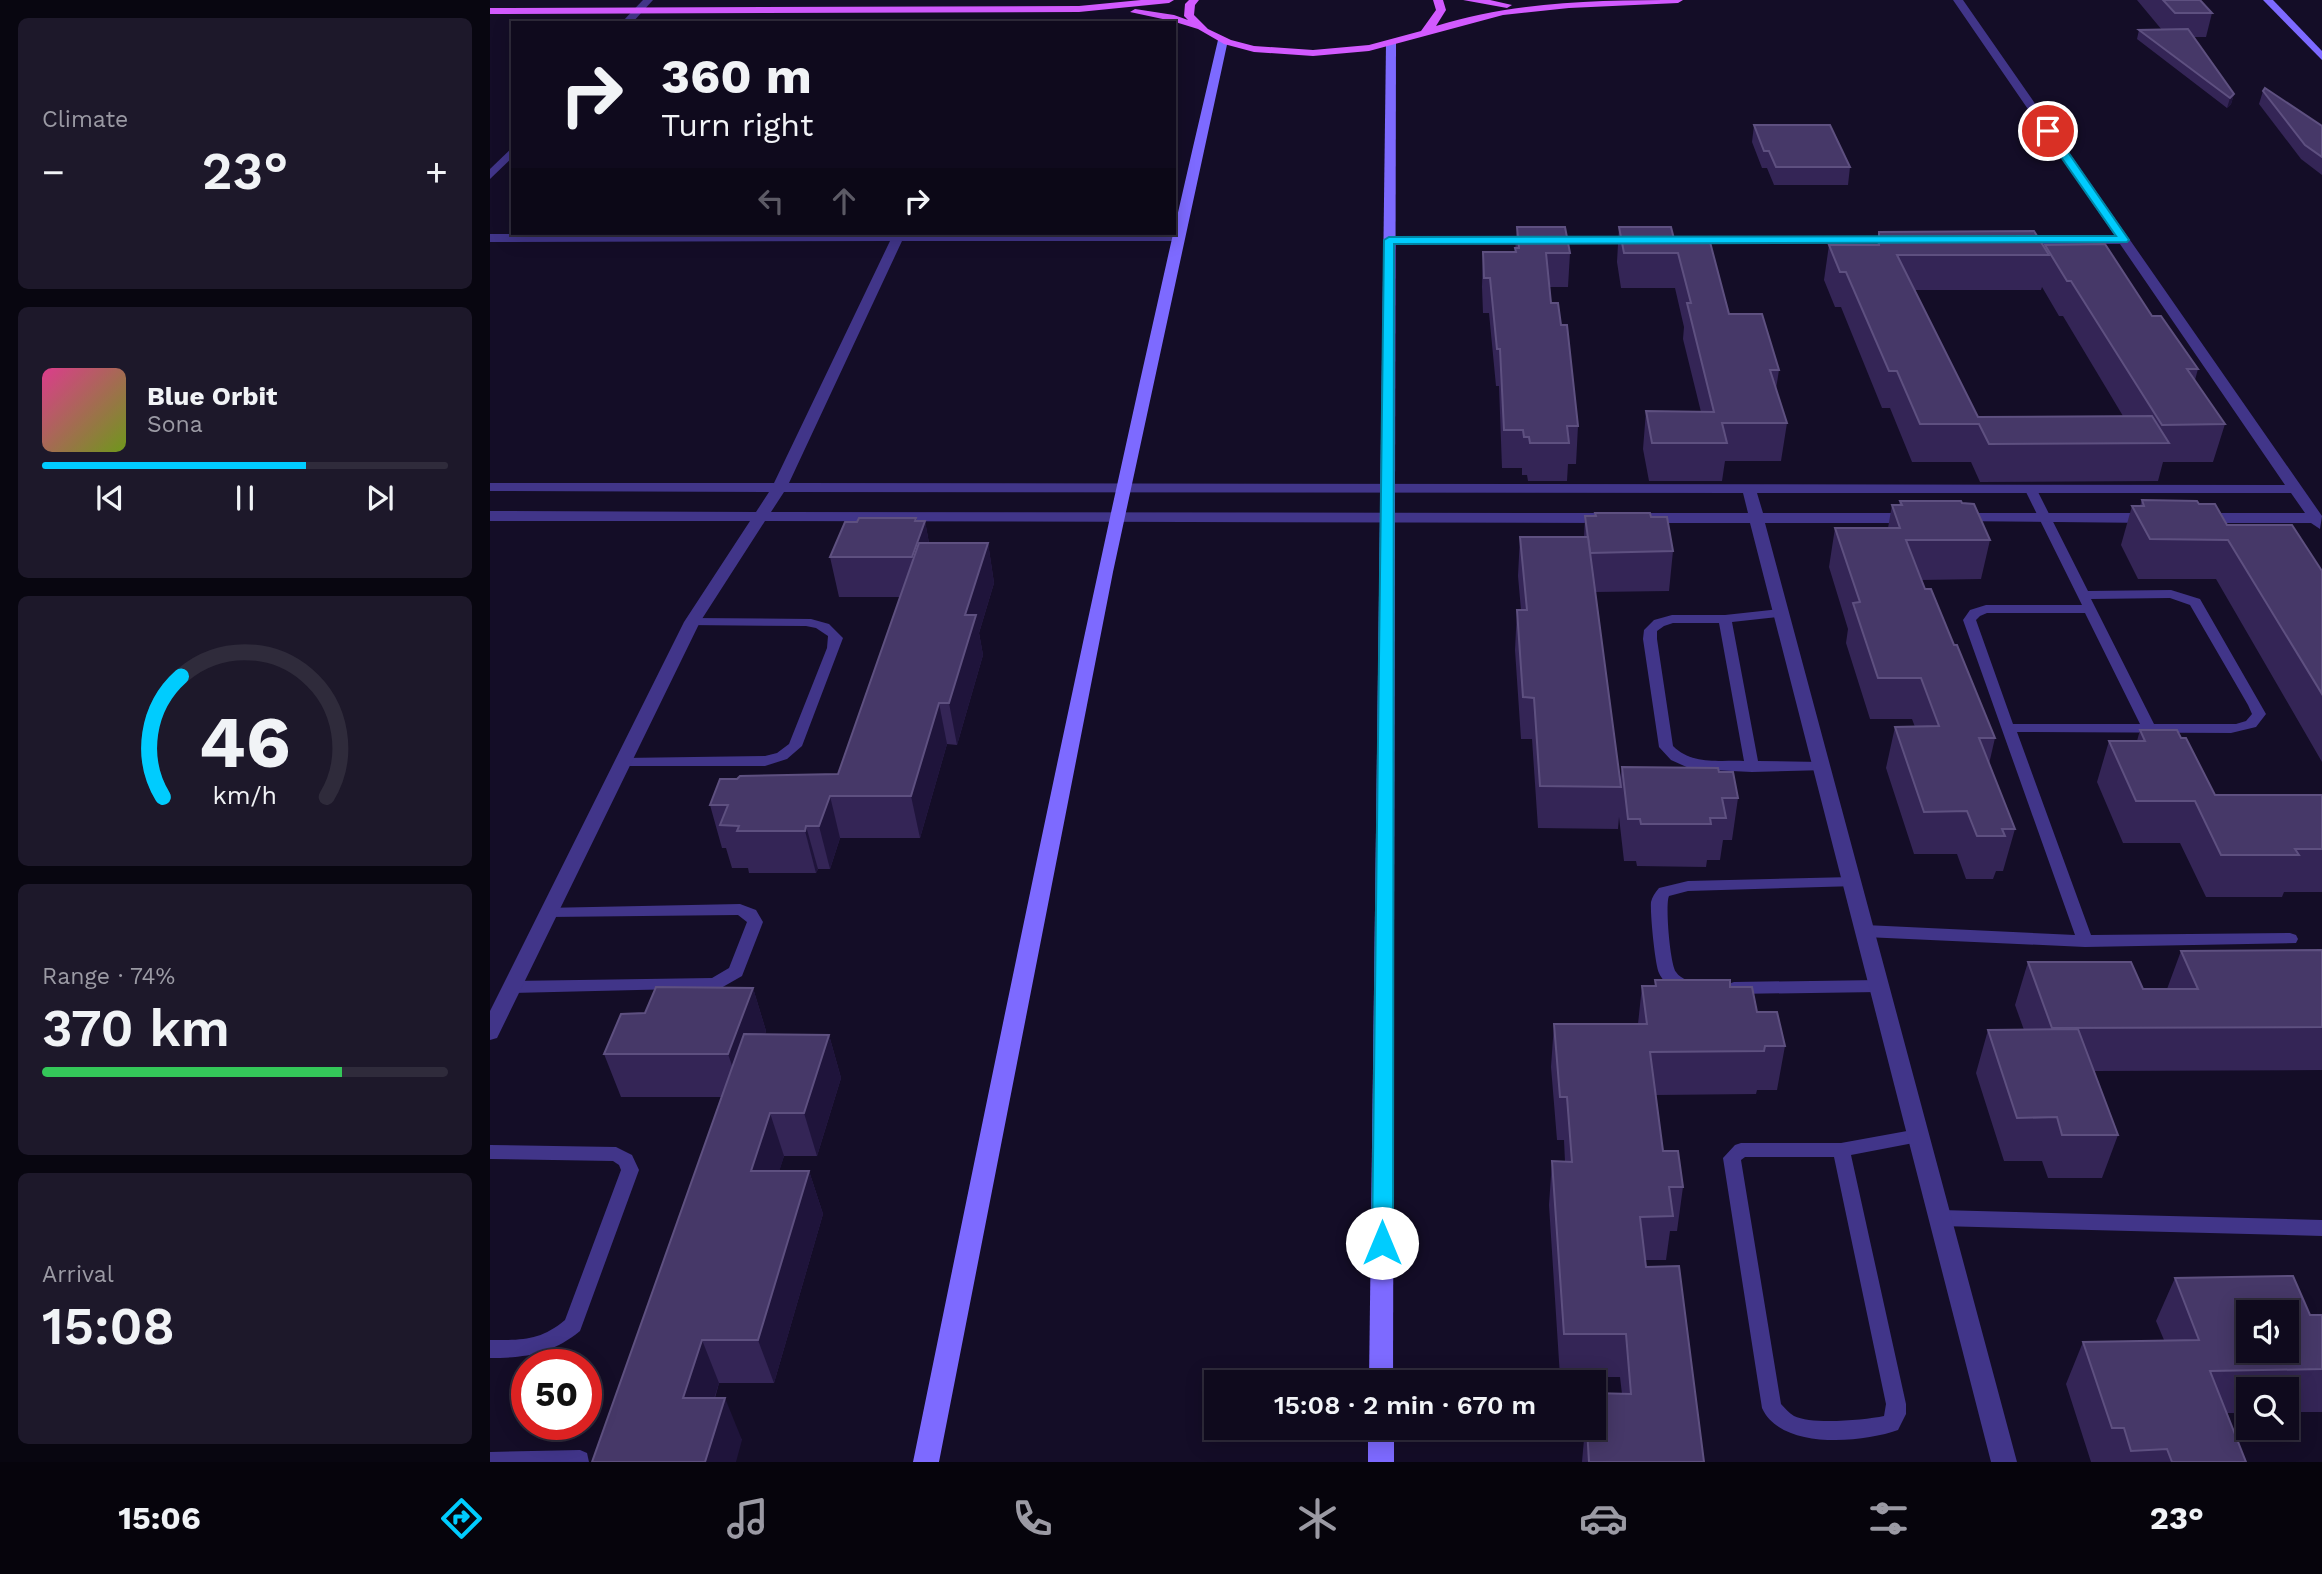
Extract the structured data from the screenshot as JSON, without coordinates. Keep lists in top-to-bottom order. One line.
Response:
{"page":{"tile":["Climate",["Range · 74%","370 km"],["Arrival","15:08"]],"turn":["360 m","Turn right"],"heat":["−","23°","+"],"song":["Blue Orbit","Sona"],"limit":"50","trip":"15:08 · 2 min · 670 m","tabs":["15:06","23°"],"gauge":["46","km/h"]}}
